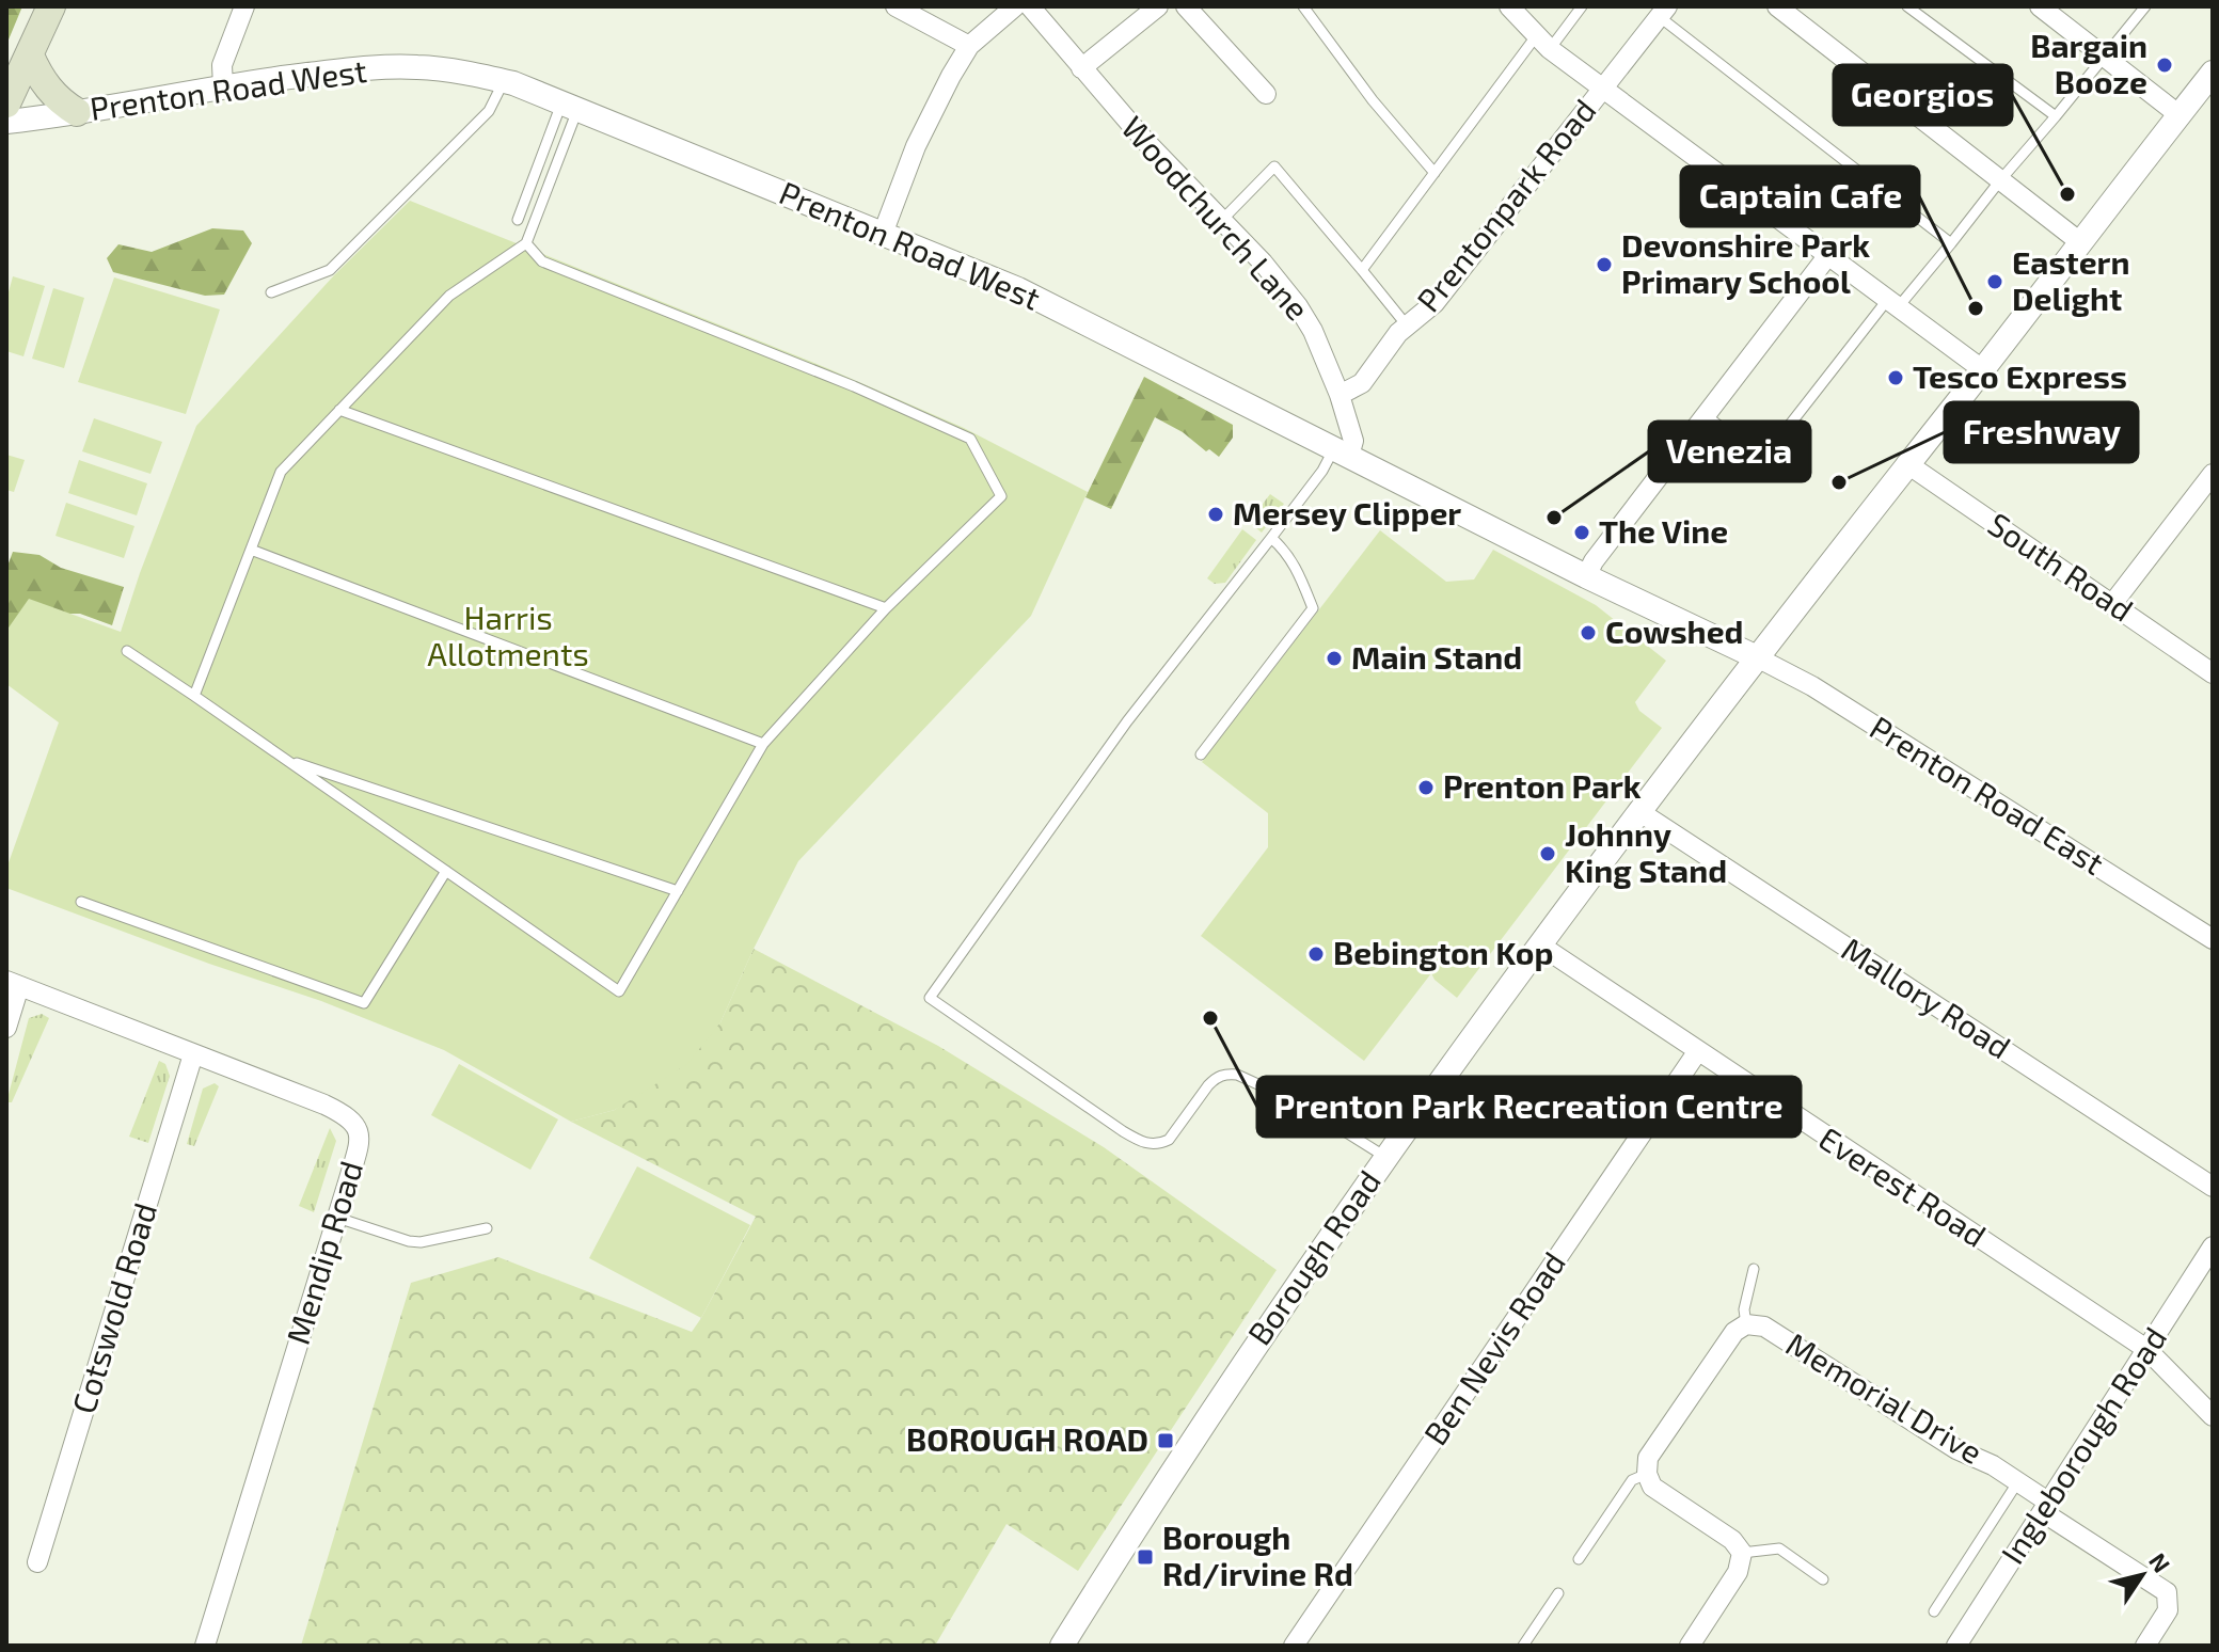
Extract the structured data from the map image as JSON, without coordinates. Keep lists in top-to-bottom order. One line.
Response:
{"streets":{"street":["Prenton Road West","Prentonpark Road","Woodchurch Lane","South Road","Prenton Road East","Mallory Road","Everest Road","Mendip Road","Borough Road","Cotswold Road","Ben Nevis Road","Memorial Drive","Ingleborough Road"]},"crossings":[["Prenton Road West","Woodchurch Lane"],["Prenton Road West","Prenton Road East"],["Prenton Road West","Borough Road"],["Prentonpark Road","Woodchurch Lane"],["South Road","Borough Road"],["Prenton Road East","Borough Road"],["Mallory Road","Borough Road"],["Everest Road","Borough Road"],["Everest Road","Ben Nevis Road"],["Everest Road","Ingleborough Road"],["Mendip Road","Cotswold Road"],["Memorial Drive","Ingleborough Road"]],"parks":["Harris Allotments"],"places":{"other":["Bargain Booze","Georgios","Devonshire Park Primary School","Eastern Delight","Captain Cafe","Tesco Express","Freshway","Mersey Clipper","Venezia","The Vine","Cowshed","Main Stand","Prenton Park","Johnny King Stand","Bebington Kop","Prenton Park Recreation Centre"],"transit":["BOROUGH ROAD","Borough Rd/irvine Rd"]},"north":"top right"}
